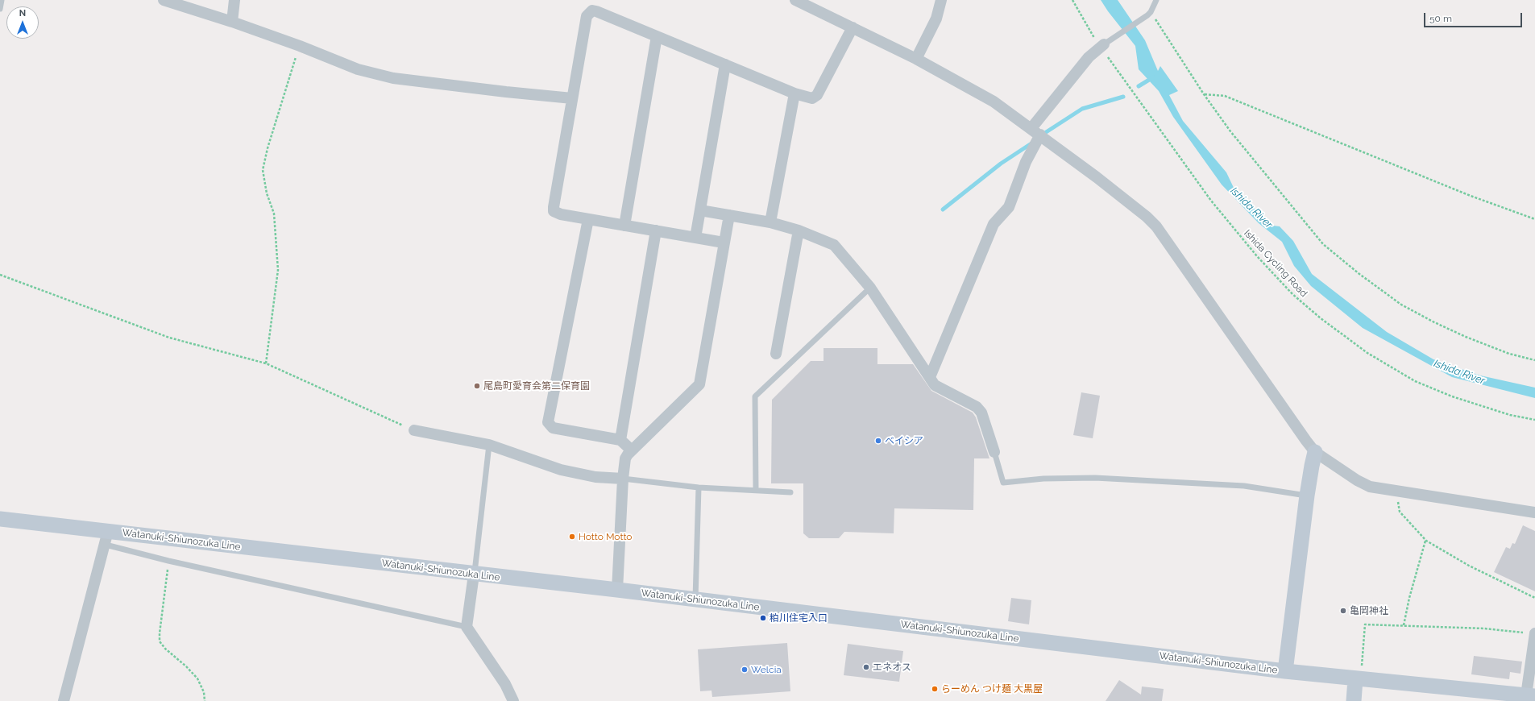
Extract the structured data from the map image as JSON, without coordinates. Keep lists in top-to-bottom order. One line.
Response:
{"streets":{"main road":["Watanuki-Shiunozuka Line"],"path":["Ishida Cycling Road"]},"water":["Ishida River"],"places":["尾島町愛育会第二保育園","ベイシア","Hotto Motto","亀岡神社","粕川住宅入口","エネオス","Welcia","らーめん つけ麺 大黒屋"],"scale_bar":"50 m","north":"top"}
